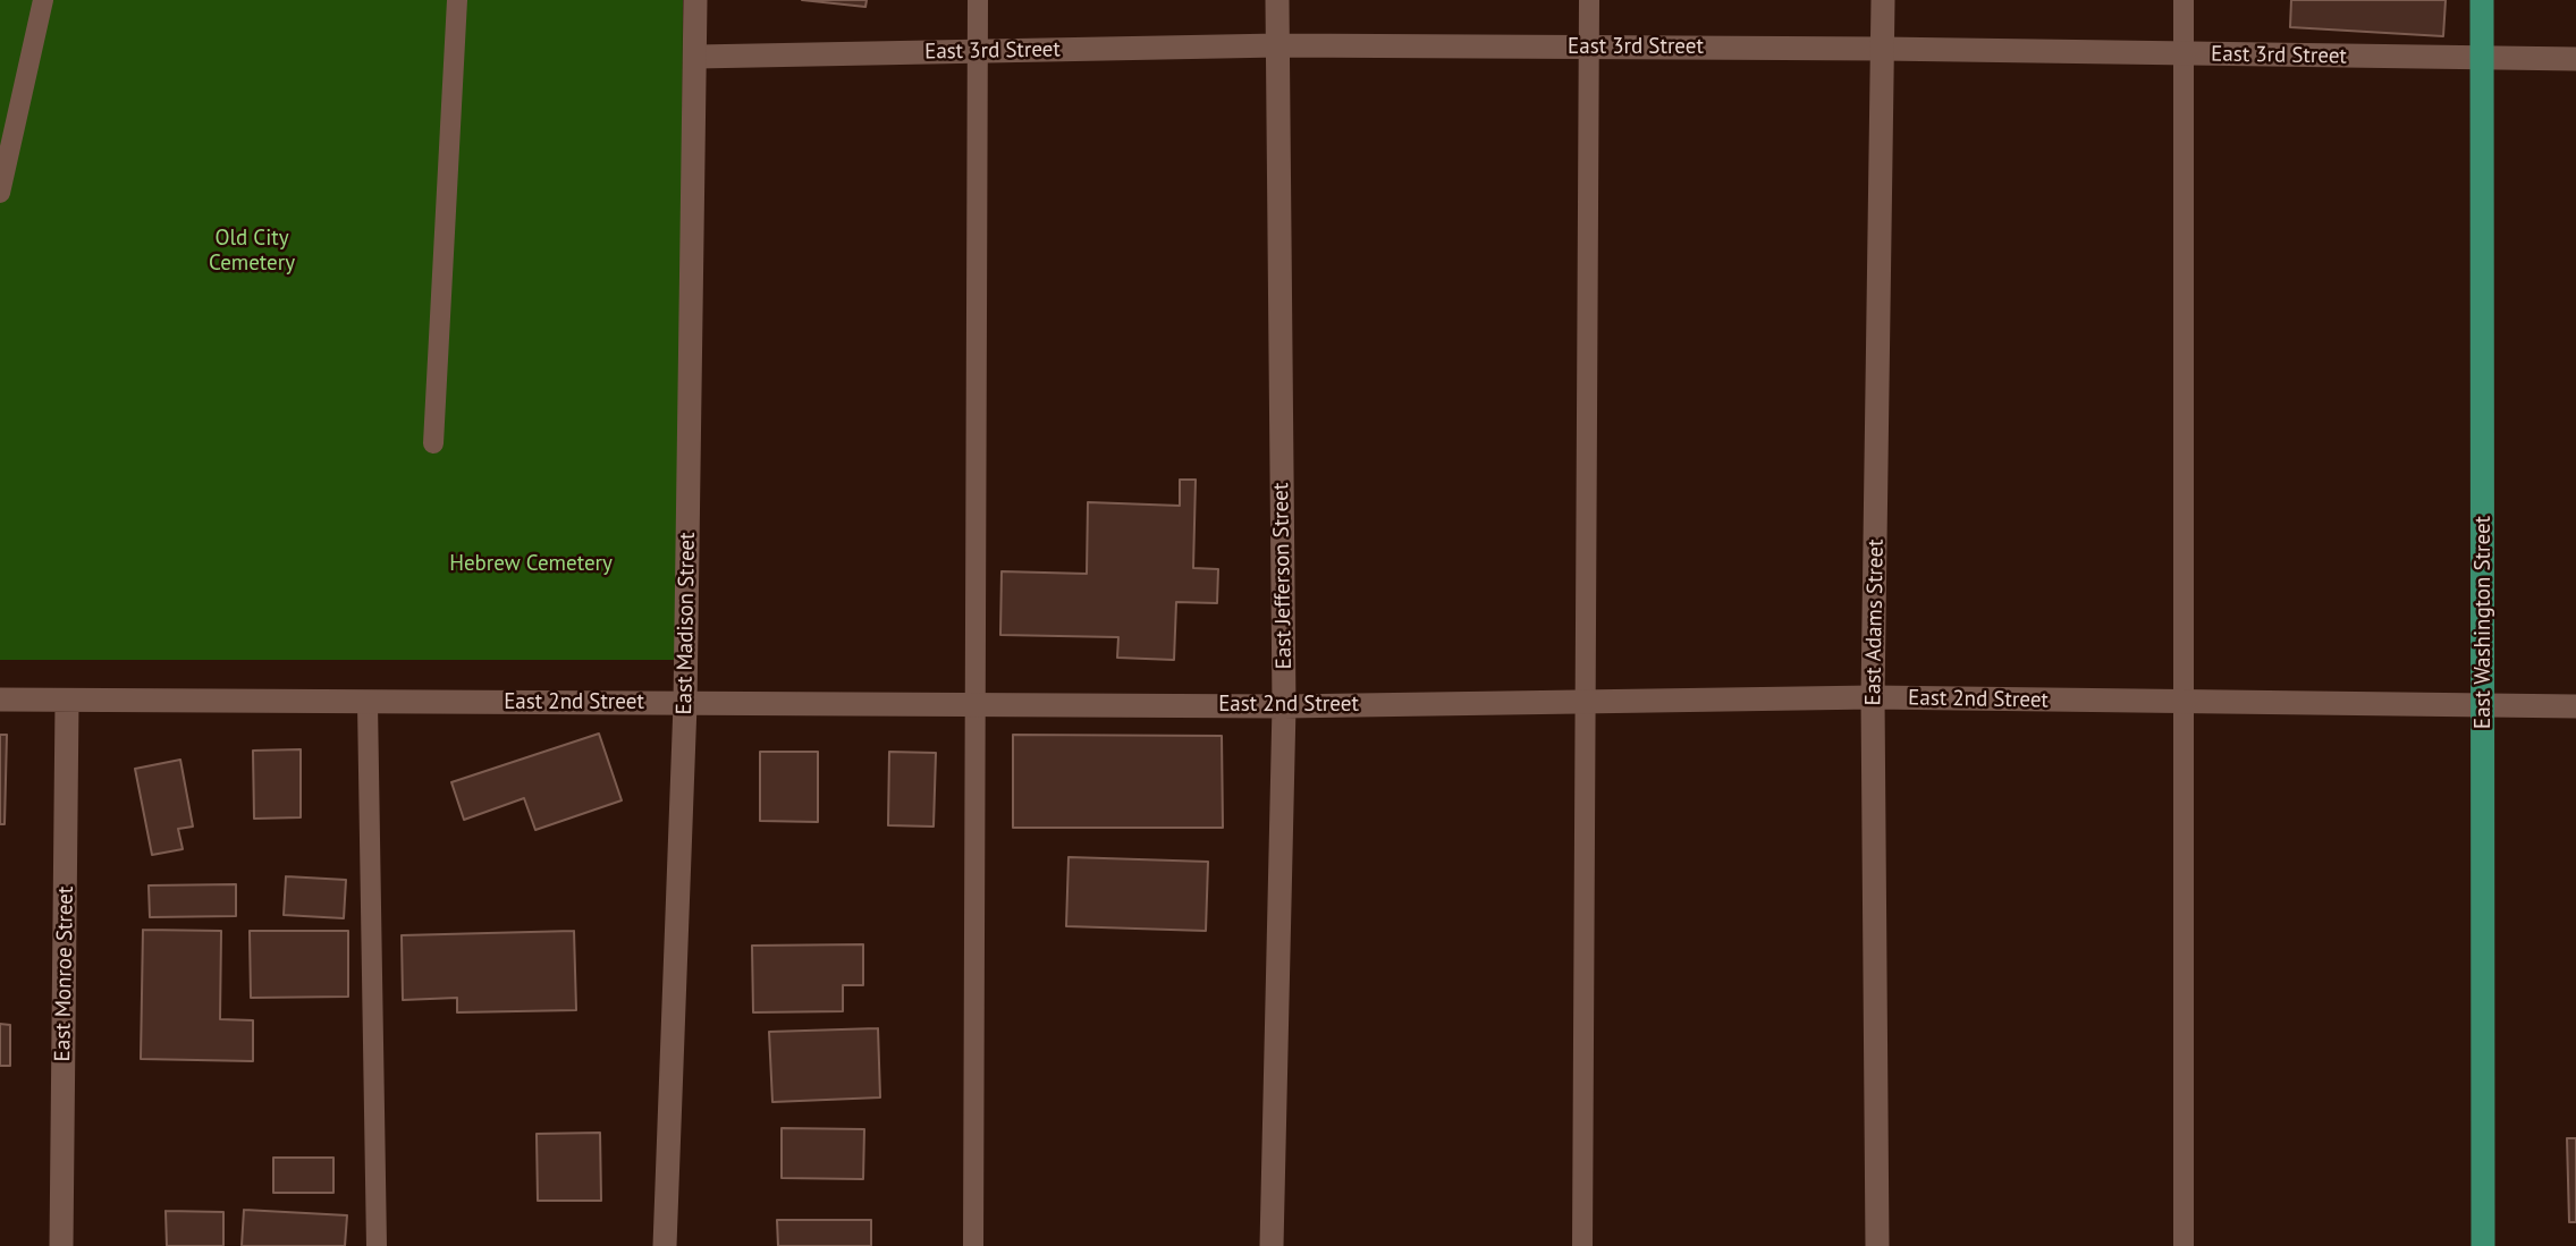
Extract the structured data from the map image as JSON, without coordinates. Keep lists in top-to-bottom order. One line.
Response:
{"streets":{"main road":["East Washington Street"],"street":["East 3rd Street","East Jefferson Street","East Adams Street","East Madison Street","East 2nd Street","East Monroe Street"]},"crossings":[["East 3rd Street","East Jefferson Street"],["East 3rd Street","East Adams Street"],["East 3rd Street","East Washington Street"],["East 3rd Street","East Madison Street"],["East Jefferson Street","East 2nd Street"],["East Adams Street","East 2nd Street"],["East Washington Street","East 2nd Street"],["East Madison Street","East 2nd Street"],["East 2nd Street","East Monroe Street"]],"parks":["Old City Cemetery","Hebrew Cemetery"]}
